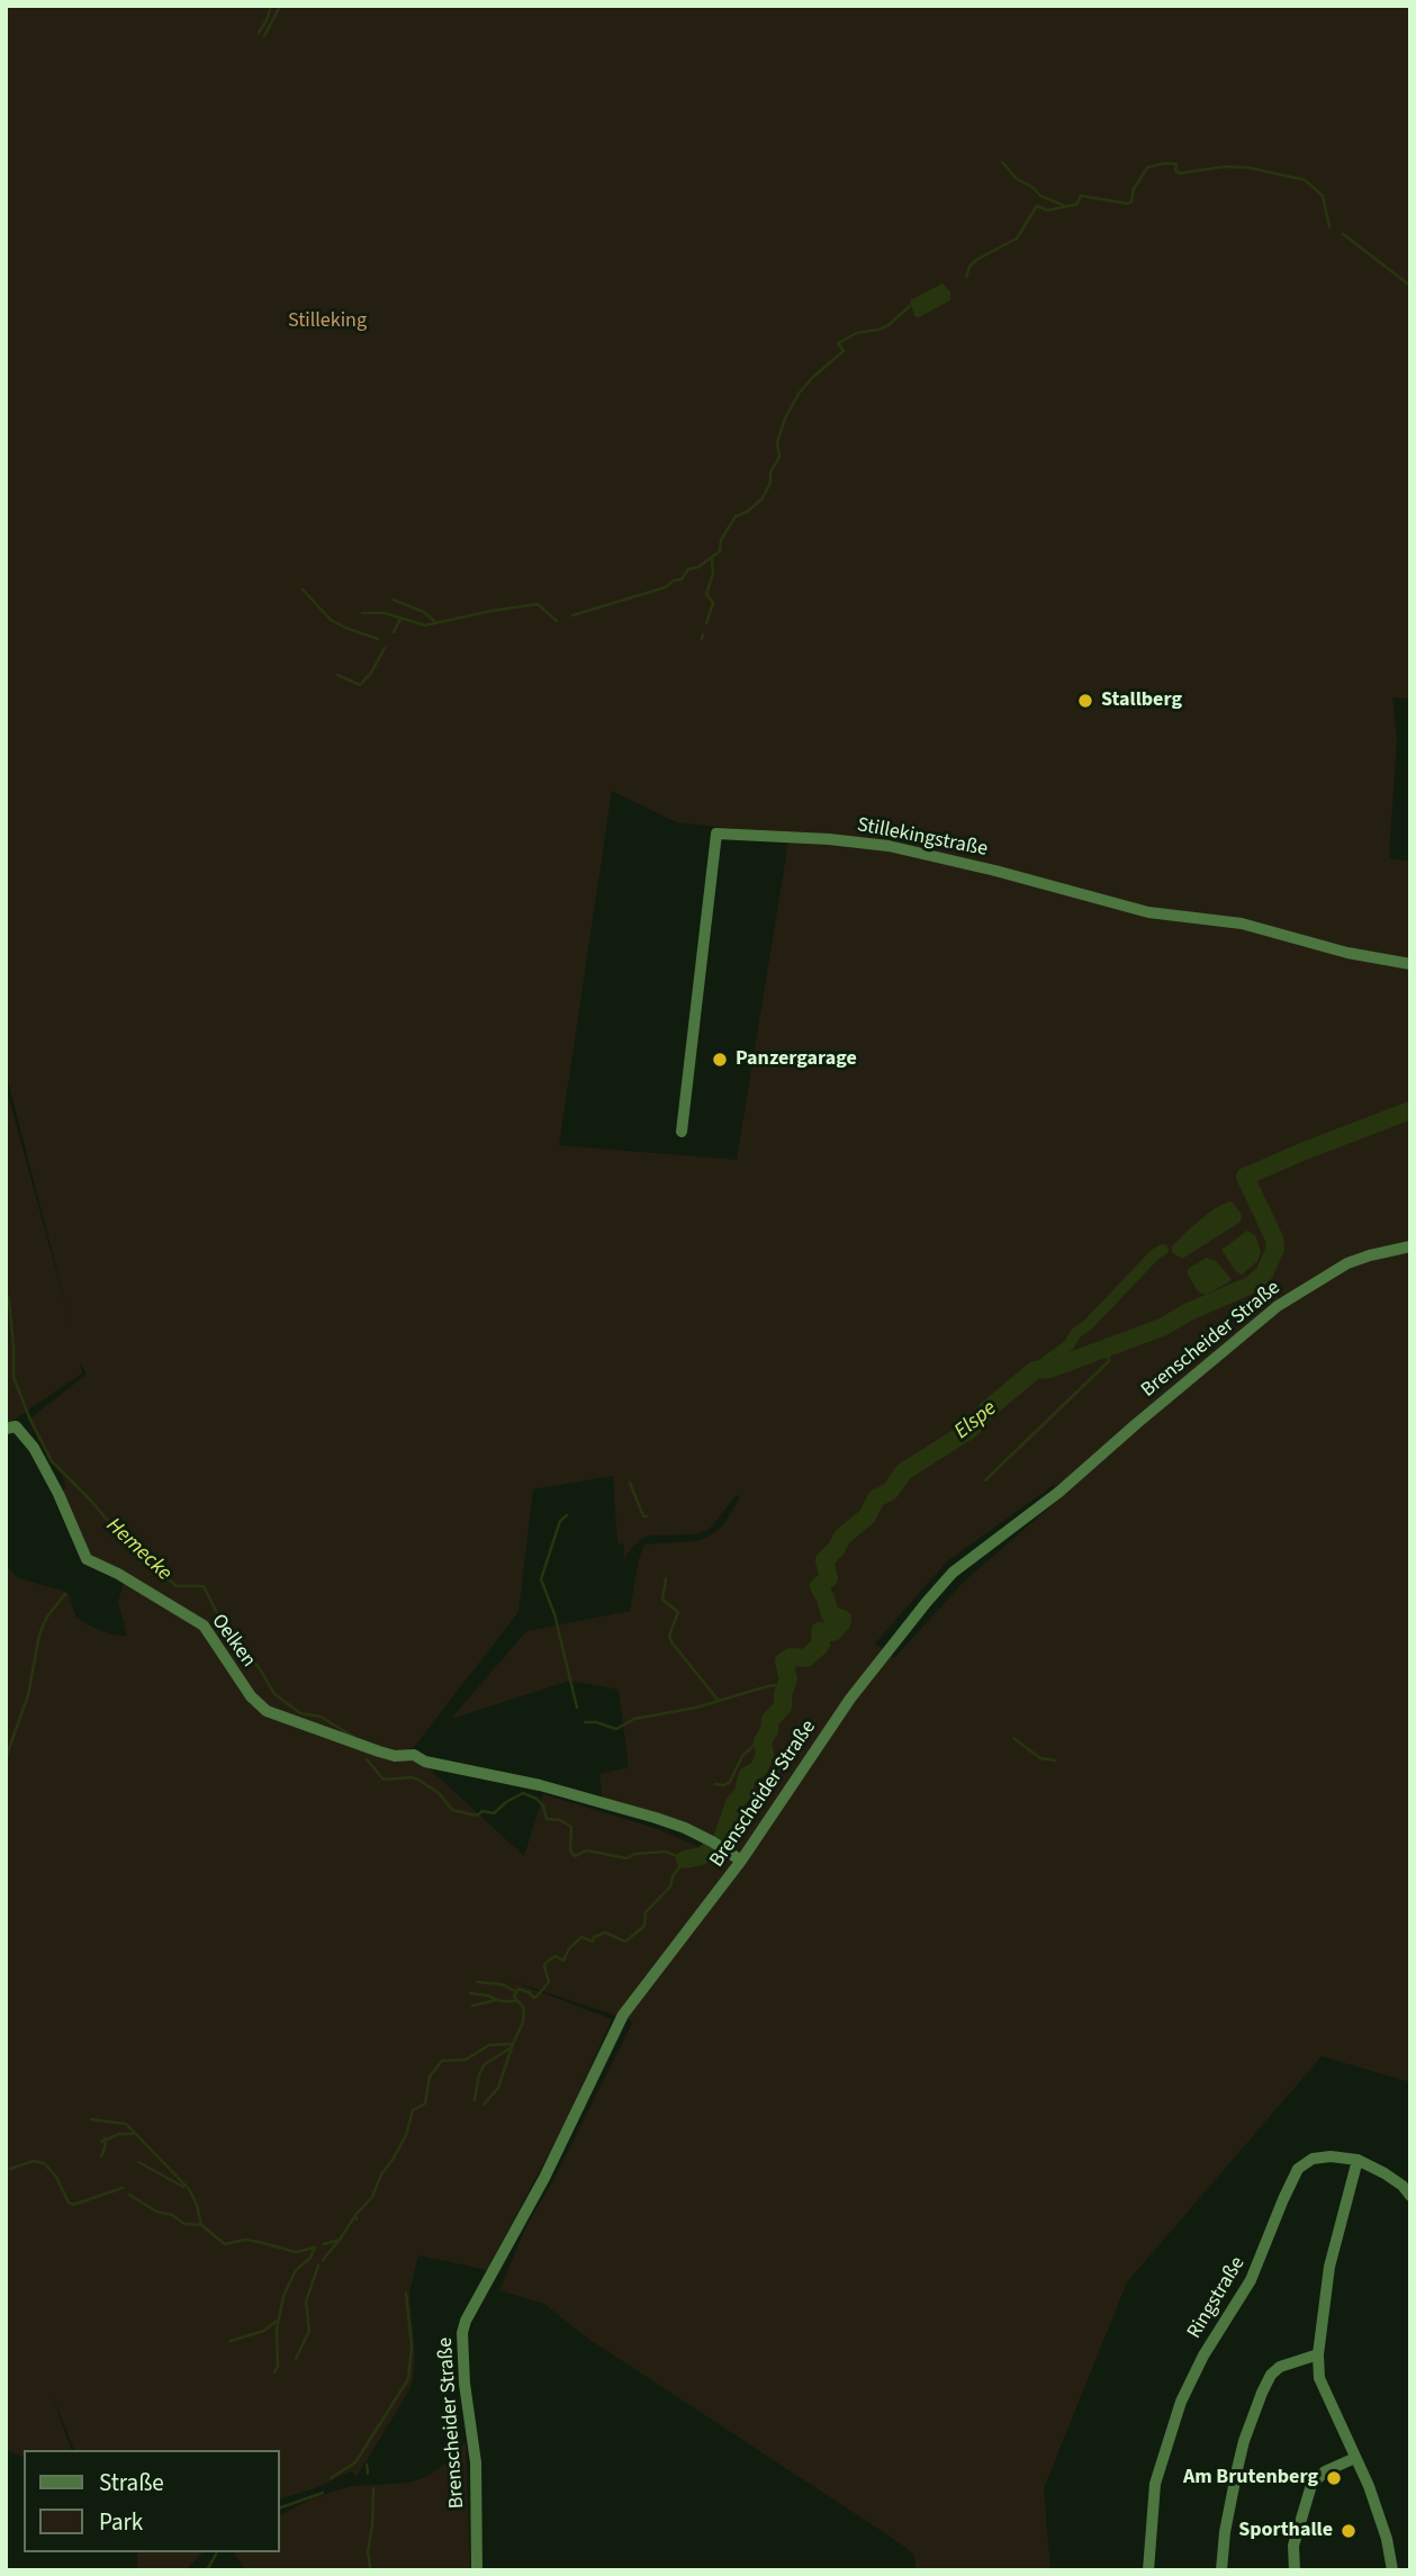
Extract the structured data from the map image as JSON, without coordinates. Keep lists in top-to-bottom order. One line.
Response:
{"streets":{"street":["Stillekingstraße","Brenscheider Straße","Oelken","Ringstraße"]},"crossings":[["Brenscheider Straße","Oelken"]],"water":["Elspe","Hemecke"],"parks":["Stilleking"],"places":["Stallberg","Panzergarage","Am Brutenberg","Sporthalle"],"legend":["Straße","Park"]}
